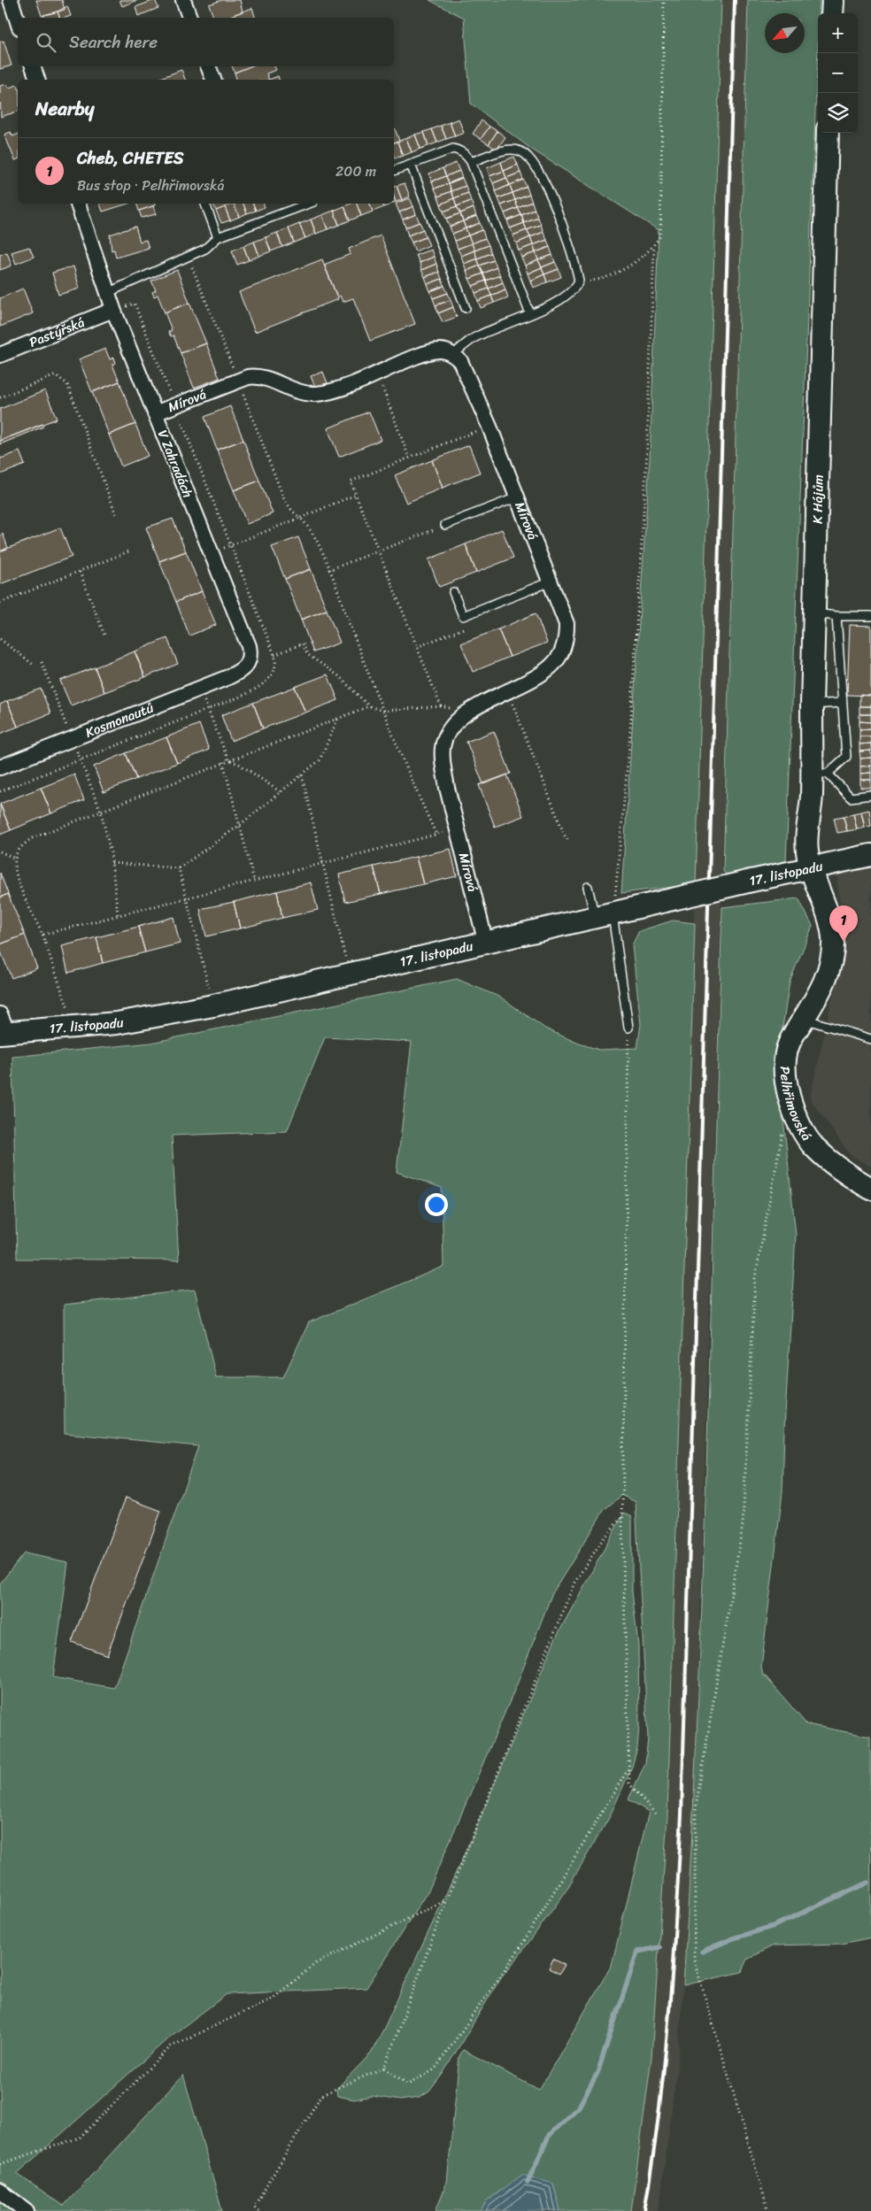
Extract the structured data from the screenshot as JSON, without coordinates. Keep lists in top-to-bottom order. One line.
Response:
{"streets":{"street":["Pastýřská","Mírová","V Zahradách","K Hájům","Kosmonautů","17. listopadu","Pelhřimovská"]},"crossings":[["Pastýřská","V Zahradách"],["Mírová","V Zahradách"],["Mírová","17. listopadu"],["V Zahradách","Kosmonautů"],["K Hájům","17. listopadu"],["K Hájům","Pelhřimovská"],["17. listopadu","Pelhřimovská"]],"north":"bottom left","page":{"map_buttons":["+","−"],"search":"Search here","heading":"Nearby","list":[{"mark":"1","name":"Cheb, CHETES","note":"Bus stop · Pelhřimovská","value":"200 m"}],"pins":"1"}}
